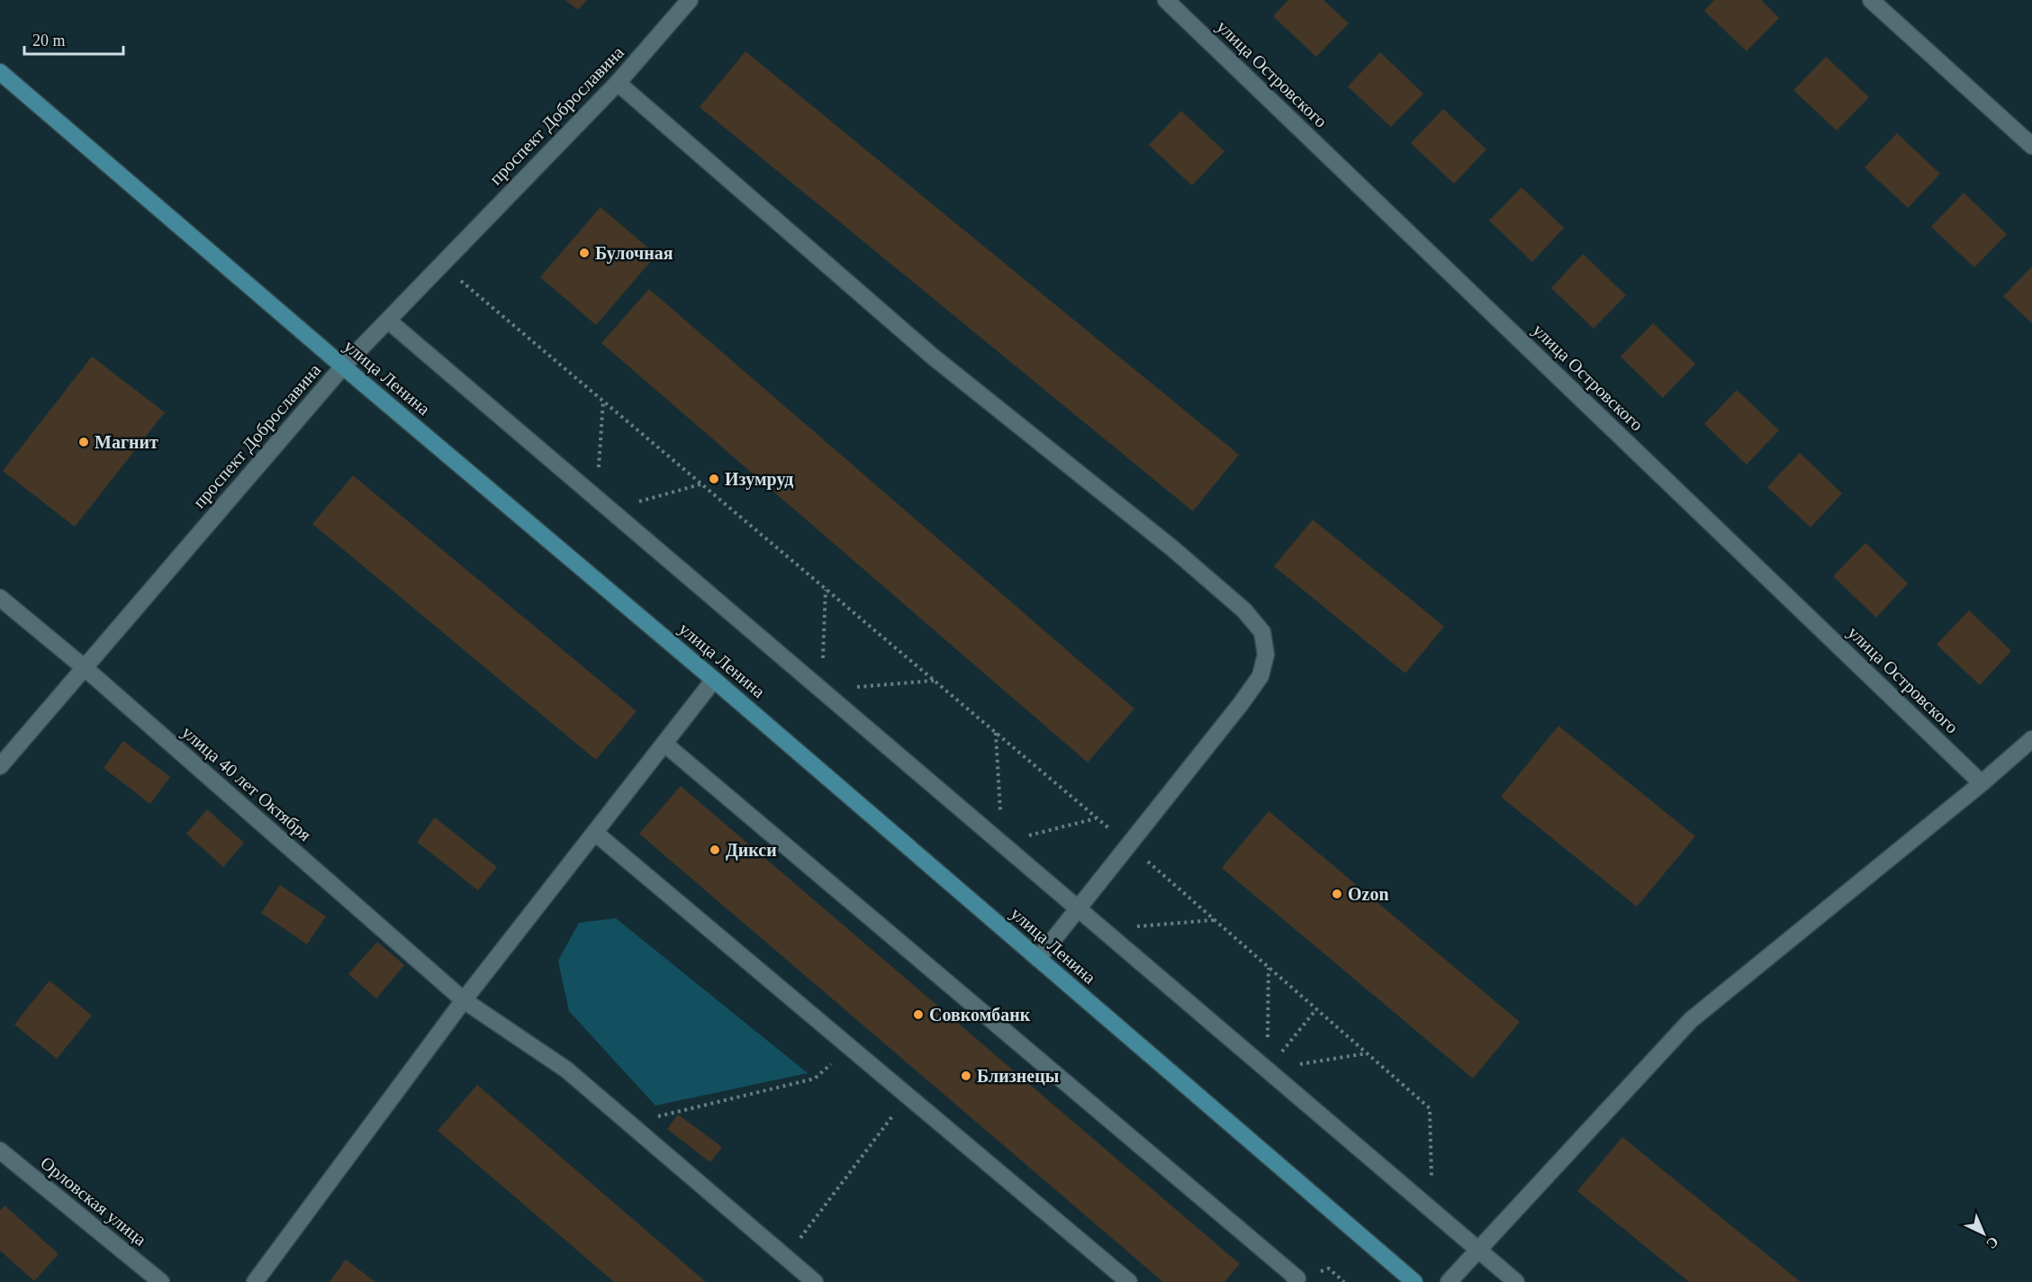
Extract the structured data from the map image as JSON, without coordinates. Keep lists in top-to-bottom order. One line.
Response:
{"streets":{"main road":["улица Ленина"],"street":["улица Островского","проспект Доброславина","улица 40 лет Октября","Орловская улица"]},"crossings":[["проспект Доброславина","улица Ленина"],["проспект Доброславина","улица 40 лет Октября"]],"places":["Булочная","Магнит","Изумруд","Дикси","Ozon","Совкомбанк","Близнецы"],"scale_bar":"20 m","north":"bottom right"}
